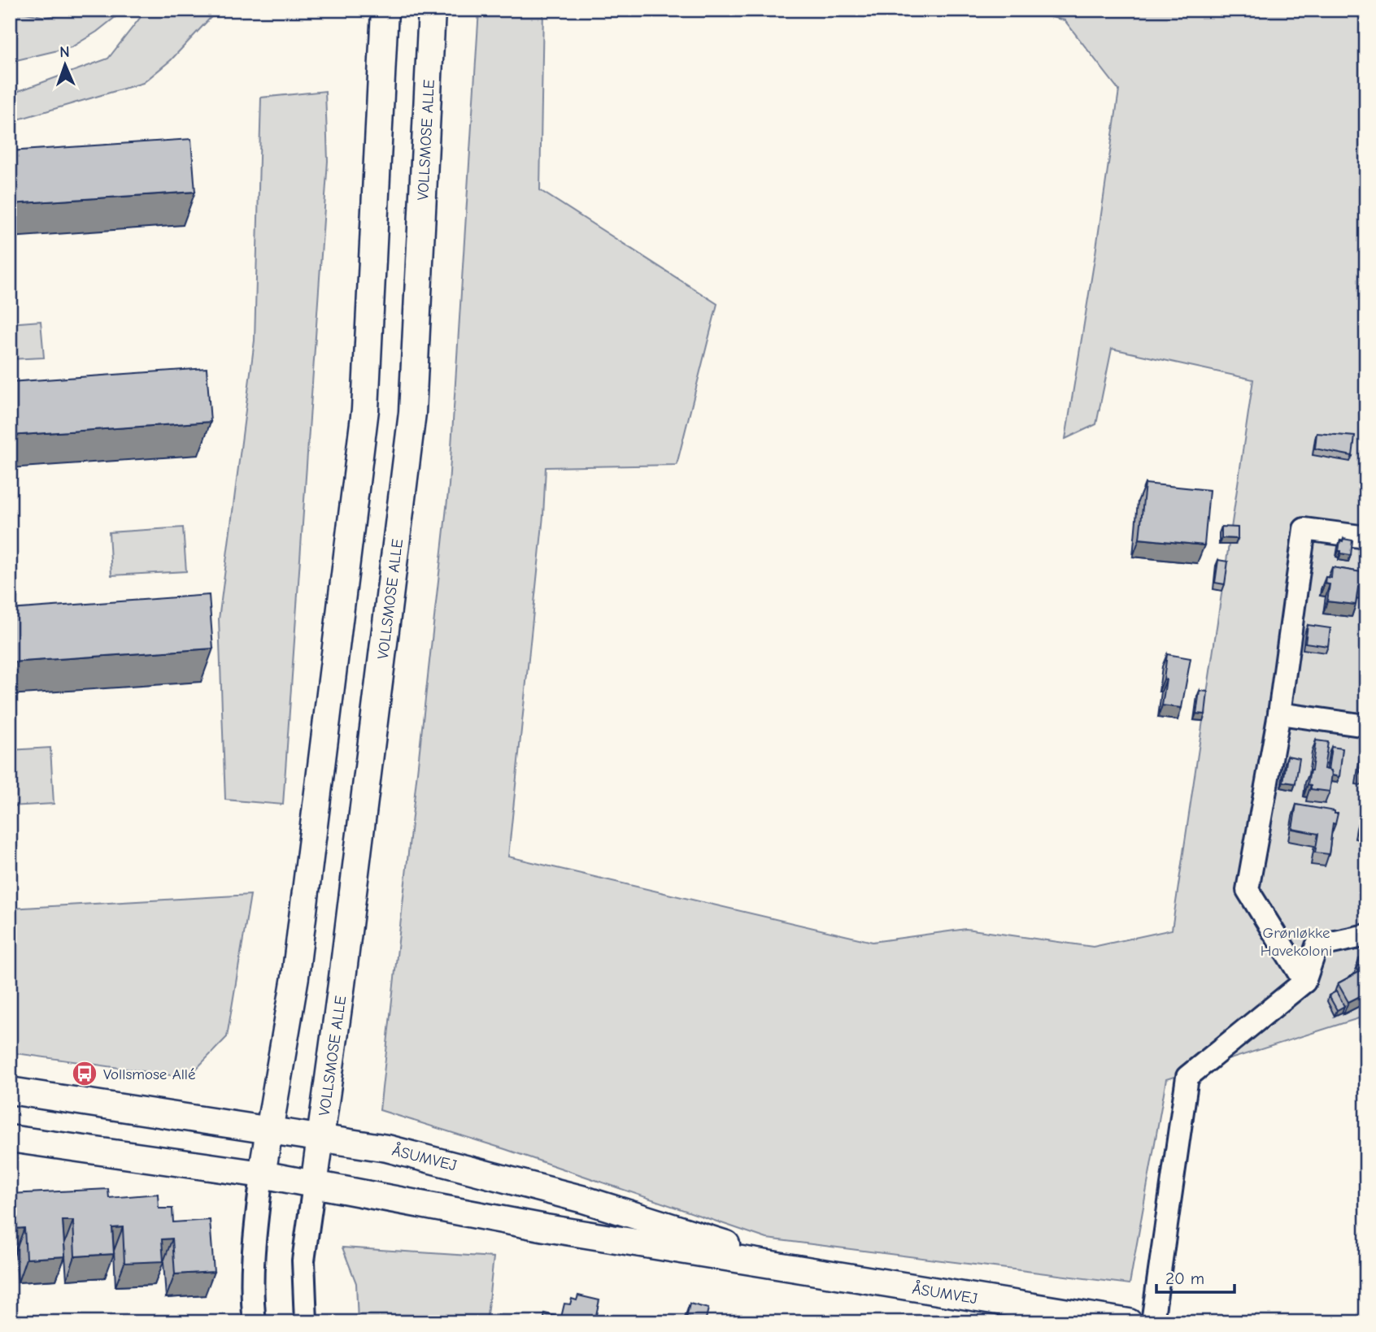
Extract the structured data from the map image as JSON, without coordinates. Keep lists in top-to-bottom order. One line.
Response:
{"streets":{"street":["VOLLSMOSE ALLE","ÅSUMVEJ"]},"crossings":[["VOLLSMOSE ALLE","ÅSUMVEJ"]],"parks":["Grønløkke Havekoloni"],"places":{"bus stop":["Vollsmose Allé"]},"scale_bar":"20 m","north":"top"}
